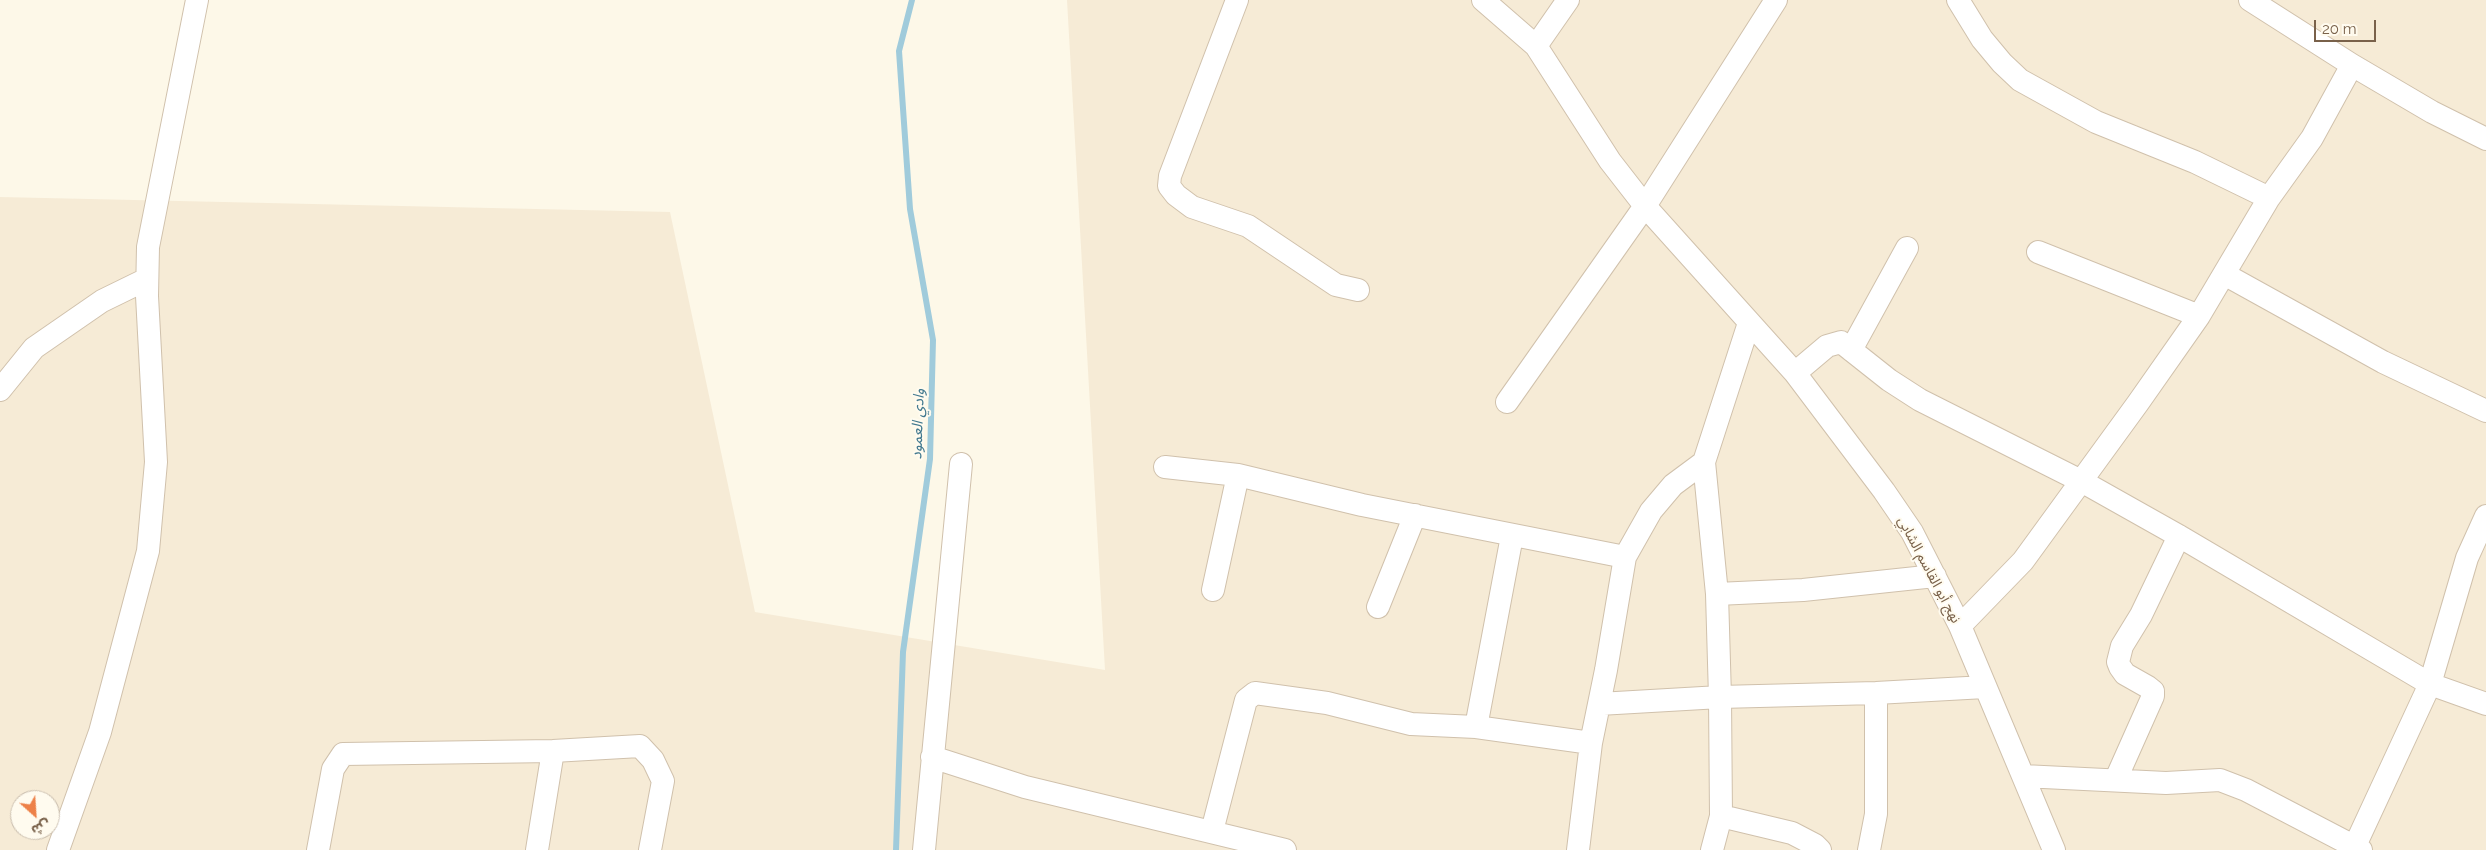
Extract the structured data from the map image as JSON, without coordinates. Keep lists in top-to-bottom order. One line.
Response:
{"streets":{"street":["نهج أبو القاسم الشابي"]},"water":["وادي العمود"],"scale_bar":"20 m","north":"bottom right"}
